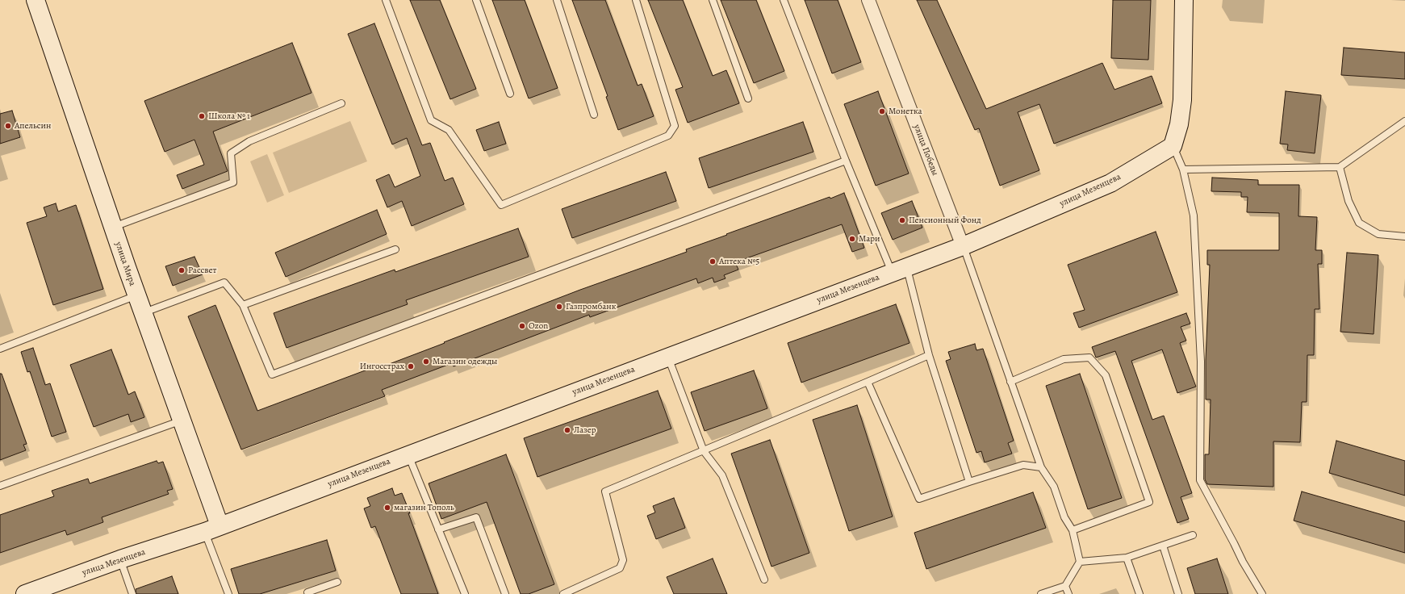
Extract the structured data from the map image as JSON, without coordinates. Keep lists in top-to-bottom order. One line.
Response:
{"streets":{"main road":["улица Мезенцева","улица Мира"],"street":["улица Победы"]},"crossings":[["улица Победы","улица Мезенцева"],["улица Мезенцева","улица Мира"]],"places":["Монетка","Школа № 1","Апельсин","Пенсионный Фонд","Мари","Аптека №5","Рассвет","Газпромбанк","Ozon","Магазин одежды","Ингосстрах","Лазер","магазин Тополь"]}
